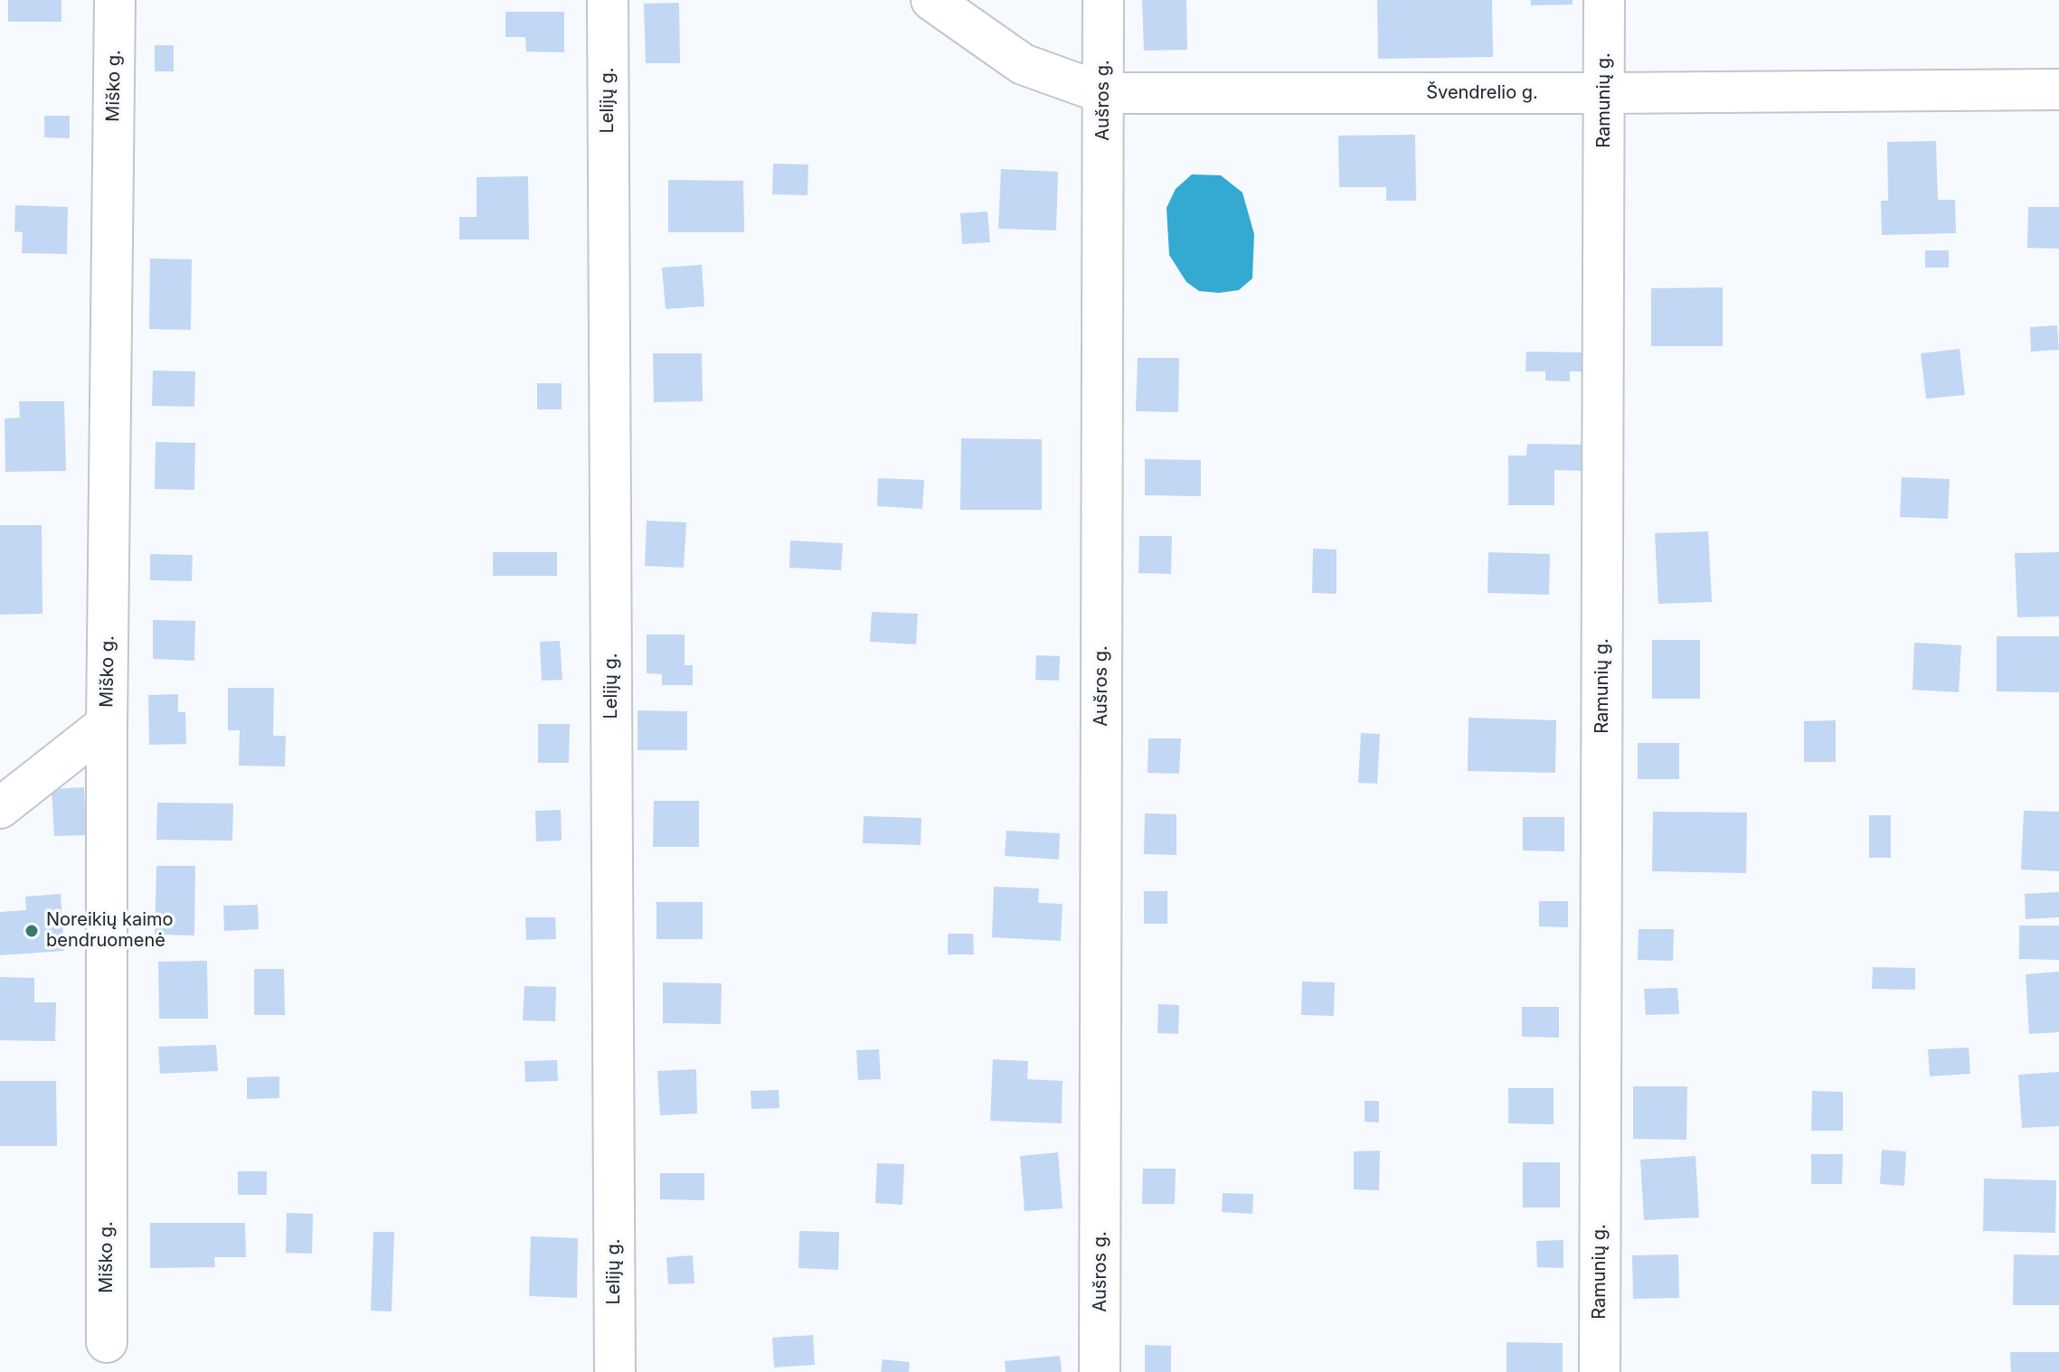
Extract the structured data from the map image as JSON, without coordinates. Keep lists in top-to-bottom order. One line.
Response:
{"streets":{"street":["Miško g.","Švendrelio g.","Lelijų g.","Aušros g.","Ramunių g."]},"crossings":[["Švendrelio g.","Aušros g."],["Švendrelio g.","Ramunių g."]],"places":["Noreikių kaimo bendruomenė"]}
